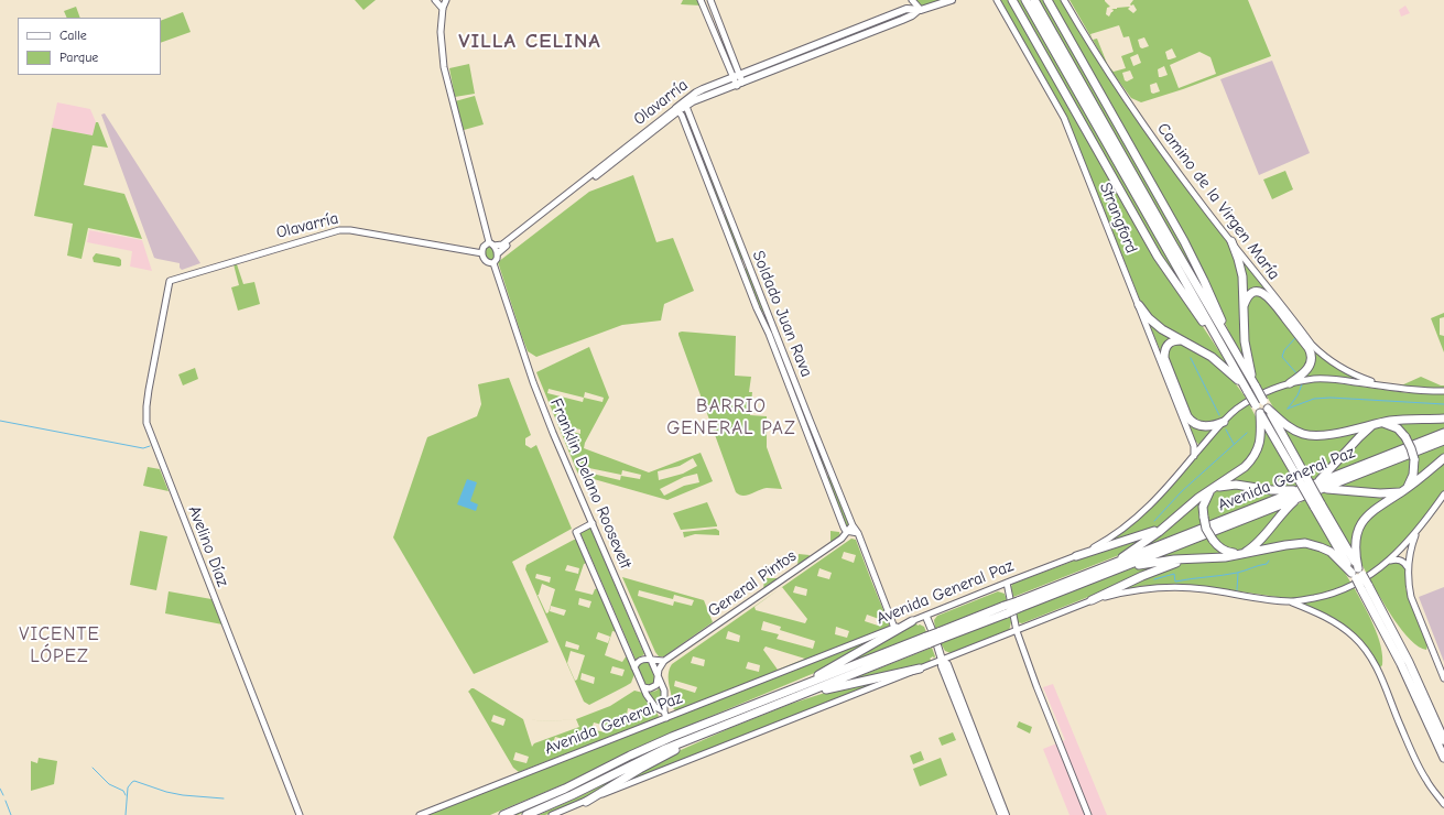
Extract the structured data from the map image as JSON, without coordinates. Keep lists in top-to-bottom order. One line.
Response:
{"streets":{"highway":["Avenida General Paz"],"main road":["Olavarría"],"street":["Camino de la Virgen María","Strangford","Soldado Juan Rava","Franklin Delano Roosevelt","Avelino Díaz","General Pintos"]},"crossings":[["Olavarría","Soldado Juan Rava"],["Olavarría","Franklin Delano Roosevelt"],["Olavarría","Avelino Díaz"],["Camino de la Virgen María","Avenida General Paz"],["Soldado Juan Rava","Avenida General Paz"],["Soldado Juan Rava","General Pintos"],["Avenida General Paz","Franklin Delano Roosevelt"]],"districts":["VILLA CELINA","BARRIO GENERAL PAZ","VICENTE LÓPEZ"],"legend":["Calle","Parque"]}
